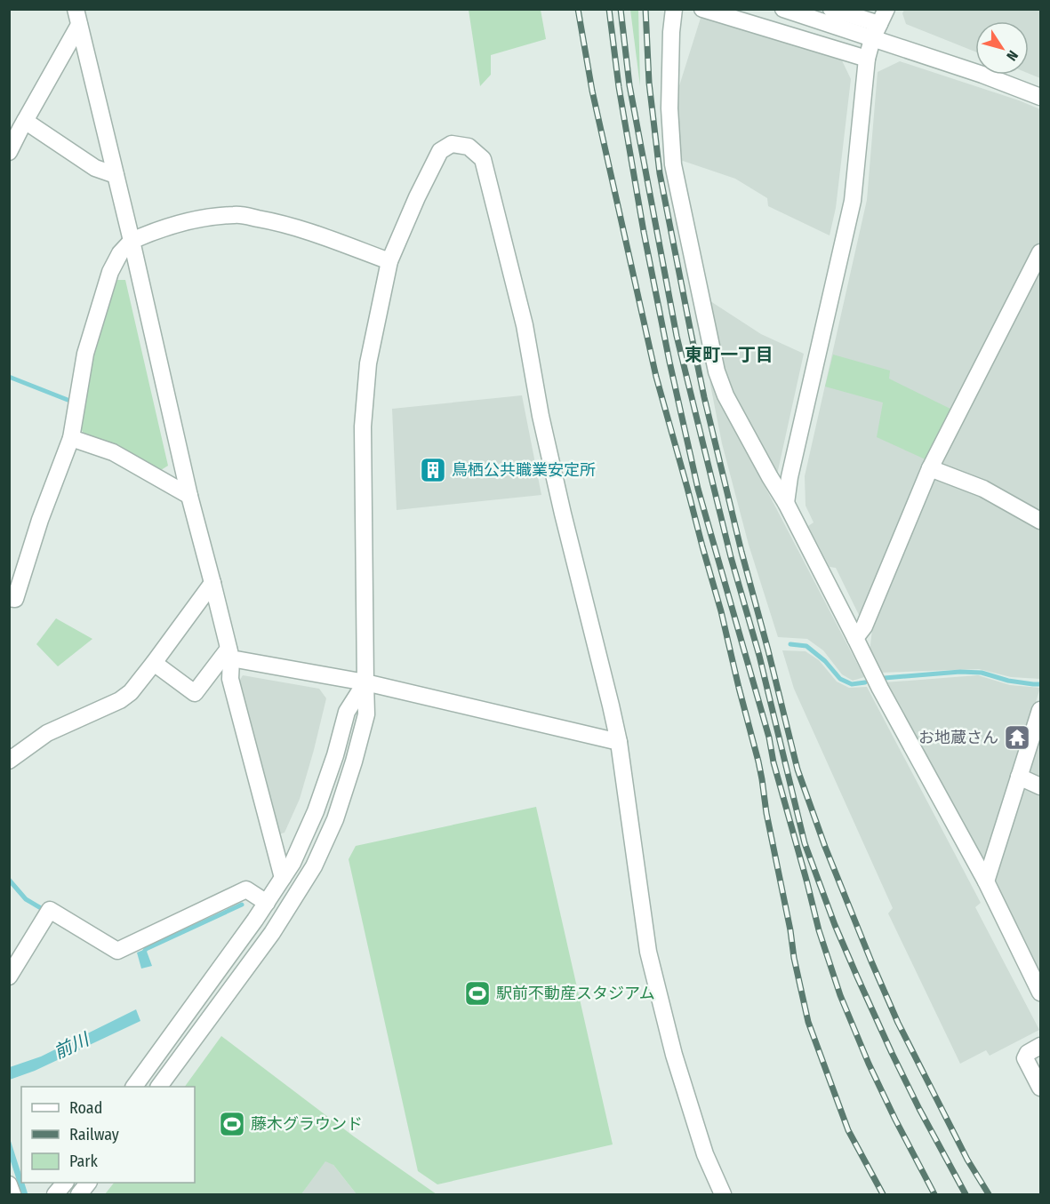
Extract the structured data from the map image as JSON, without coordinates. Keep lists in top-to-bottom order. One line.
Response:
{"districts":["東町一丁目"],"water":["前川"],"places":{"building":["鳥栖公共職業安定所"],"temple":["お地蔵さん"],"sports":["駅前不動産スタジアム","藤木グラウンド"]},"legend":["Road","Railway","Park"],"north":"bottom right"}
